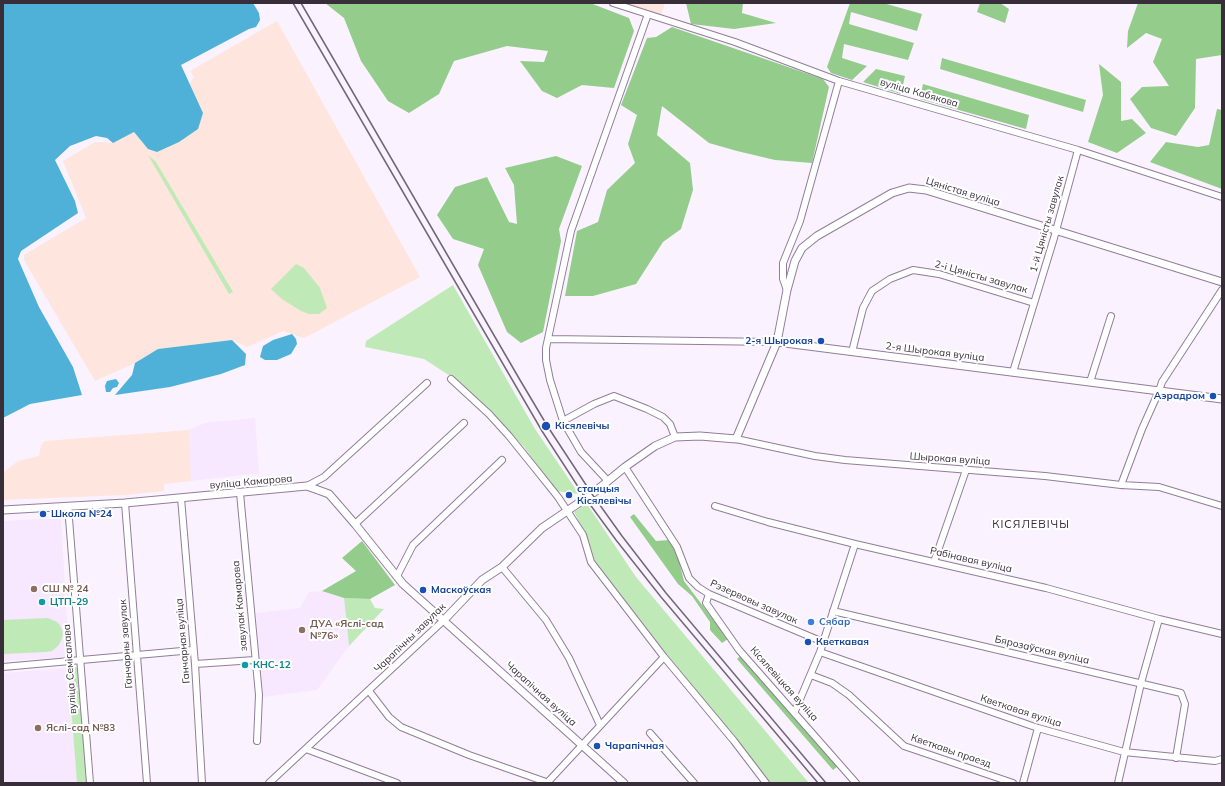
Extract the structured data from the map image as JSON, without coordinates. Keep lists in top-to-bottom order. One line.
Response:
{"streets":{"street":["вуліца Кабякова","Цяністая вуліца","1-й Цяністы завулак","2-і Цяністы завулак","2-я Шырокая вуліца","Шырокая вуліца","вуліца Камарова","Рабінавая вуліца","Рэзервовы завулак","завулак Камарова","Чарапічны завулак","Ганчарная вуліца","Ганчарны завулак","Бярозаўская вуліца","вуліца Семісалава","Кісялевіцкая вуліца","Чарапічная вуліца","Кветкавая вуліца","Кветкавы праезд"]},"crossings":[["вуліца Кабякова","1-й Цяністы завулак"],["Цяністая вуліца","1-й Цяністы завулак"],["Цяністая вуліца","2-я Шырокая вуліца"],["Цяністая вуліца","Шырокая вуліца"],["1-й Цяністы завулак","2-і Цяністы завулак"],["1-й Цяністы завулак","2-я Шырокая вуліца"],["2-і Цяністы завулак","2-я Шырокая вуліца"],["Шырокая вуліца","Рэзервовы завулак"],["Шырокая вуліца","Чарапічны завулак"],["вуліца Камарова","завулак Камарова"],["вуліца Камарова","Чарапічны завулак"],["вуліца Камарова","Ганчарная вуліца"],["вуліца Камарова","Ганчарны завулак"],["вуліца Камарова","вуліца Семісалава"],["вуліца Камарова","Чарапічная вуліца"],["Рэзервовы завулак","Кісялевіцкая вуліца"],["Чарапічны завулак","Чарапічная вуліца"],["Бярозаўская вуліца","Кветкавая вуліца"]],"districts":["КІСЯЛЕВІЧЫ"],"places":["2-я Шырокая","Аэрадром","Кісялевічы","станцыя Кісялевічы","Школа №24","СШ № 24","Маскоўская","ЦТП-29","Сябар","ДУА «Яслі-сад №76»","Кветкавая","КНС-12","Яслі-сад №83","Чарапічная"]}
